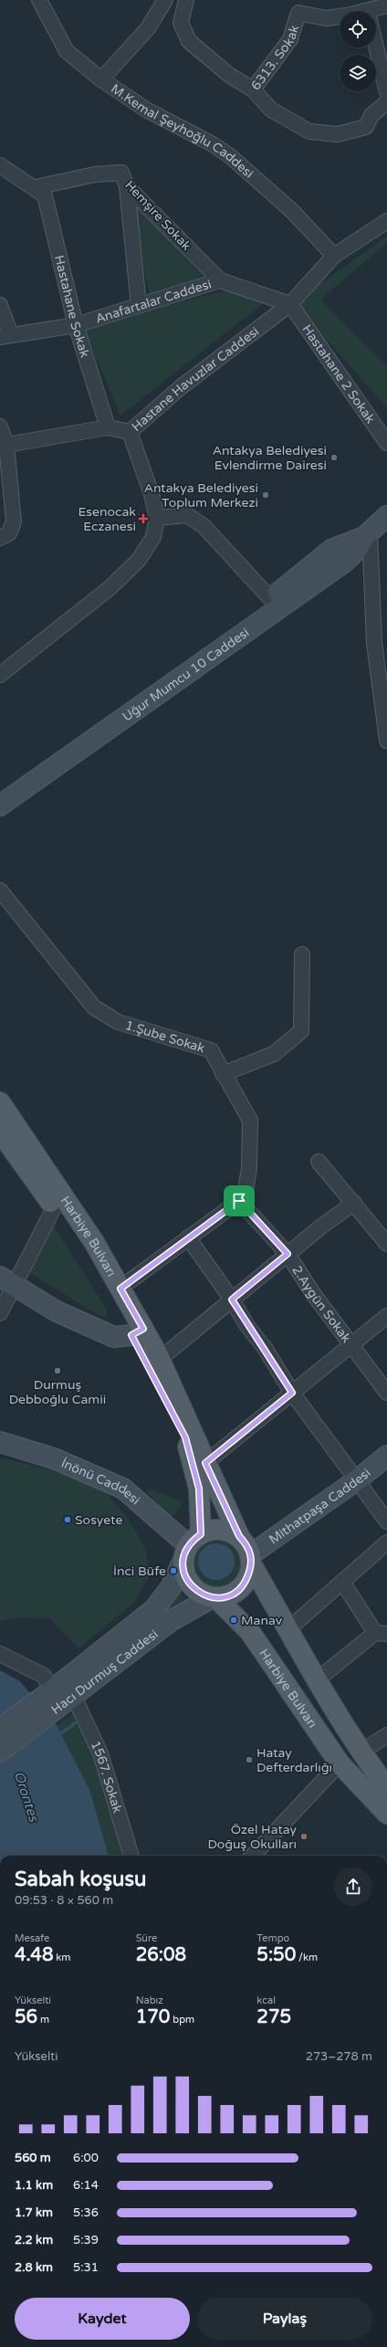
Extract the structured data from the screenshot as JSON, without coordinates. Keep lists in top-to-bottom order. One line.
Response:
{"streets":{"main road":["Harbiye Bulvarı"],"street":["6313. Sokak","M.Kemal Şeyhoğlu Caddesi","Hemşire Sokak","Anafartalar Caddesi","Hastahane Sokak","Hastahane 2 Sokak","Hastane Havuzlar Caddesi","Uğur Mumcu 10 Caddesi","1.Şube Sokak","2.Aygün Sokak","İnönü Caddesi","Mithatpaşa Caddesi","Hacı Durmuş Caddesi","1567. Sokak"]},"crossings":[["M.Kemal Şeyhoğlu Caddesi","Hastane Havuzlar Caddesi"],["Hemşire Sokak","Anafartalar Caddesi"],["Hemşire Sokak","Hastahane Sokak"],["Hemşire Sokak","Hastahane 2 Sokak"],["Hemşire Sokak","Hastane Havuzlar Caddesi"],["Anafartalar Caddesi","Hastahane Sokak"],["Hastahane 2 Sokak","Hastane Havuzlar Caddesi"],["1.Şube Sokak","2.Aygün Sokak"],["Harbiye Bulvarı","İnönü Caddesi"],["Harbiye Bulvarı","Mithatpaşa Caddesi"],["Harbiye Bulvarı","Hacı Durmuş Caddesi"],["İnönü Caddesi","Mithatpaşa Caddesi"],["İnönü Caddesi","Hacı Durmuş Caddesi"],["Mithatpaşa Caddesi","Hacı Durmuş Caddesi"],["Hacı Durmuş Caddesi","1567. Sokak"]],"water":["Orontes"],"places":{"other":["Antakya Belediyesi Evlendirme Dairesi","Antakya Belediyesi Toplum Merkezi","Durmuş Debboğlu Camii","Sosyete","İnci Büfe","Manav","Hatay Defterdarlığı","Özel Hatay Doğuş Okulları"],"health":["Esenocak Eczanesi"]},"page":{"heading":["Sabah koşusu","09:53 · 8 × 560 m"],"stats":[["Mesafe","4.48 km"],["Süre","26:08"],["Tempo","5:50 /km"],["Yükselti","56 m"],["Nabız","170 bpm"],["kcal","275"]],"chart":["Yükselti","273–278 m"],"list":[{"name":"560 m","note":"6:00"},{"name":"1.1 km","note":"6:14"},{"name":"1.7 km","note":"5:36"},{"name":"2.2 km","note":"5:39"},{"name":"2.8 km","note":"5:31"}],"buttons":["Kaydet","Paylaş"]}}
